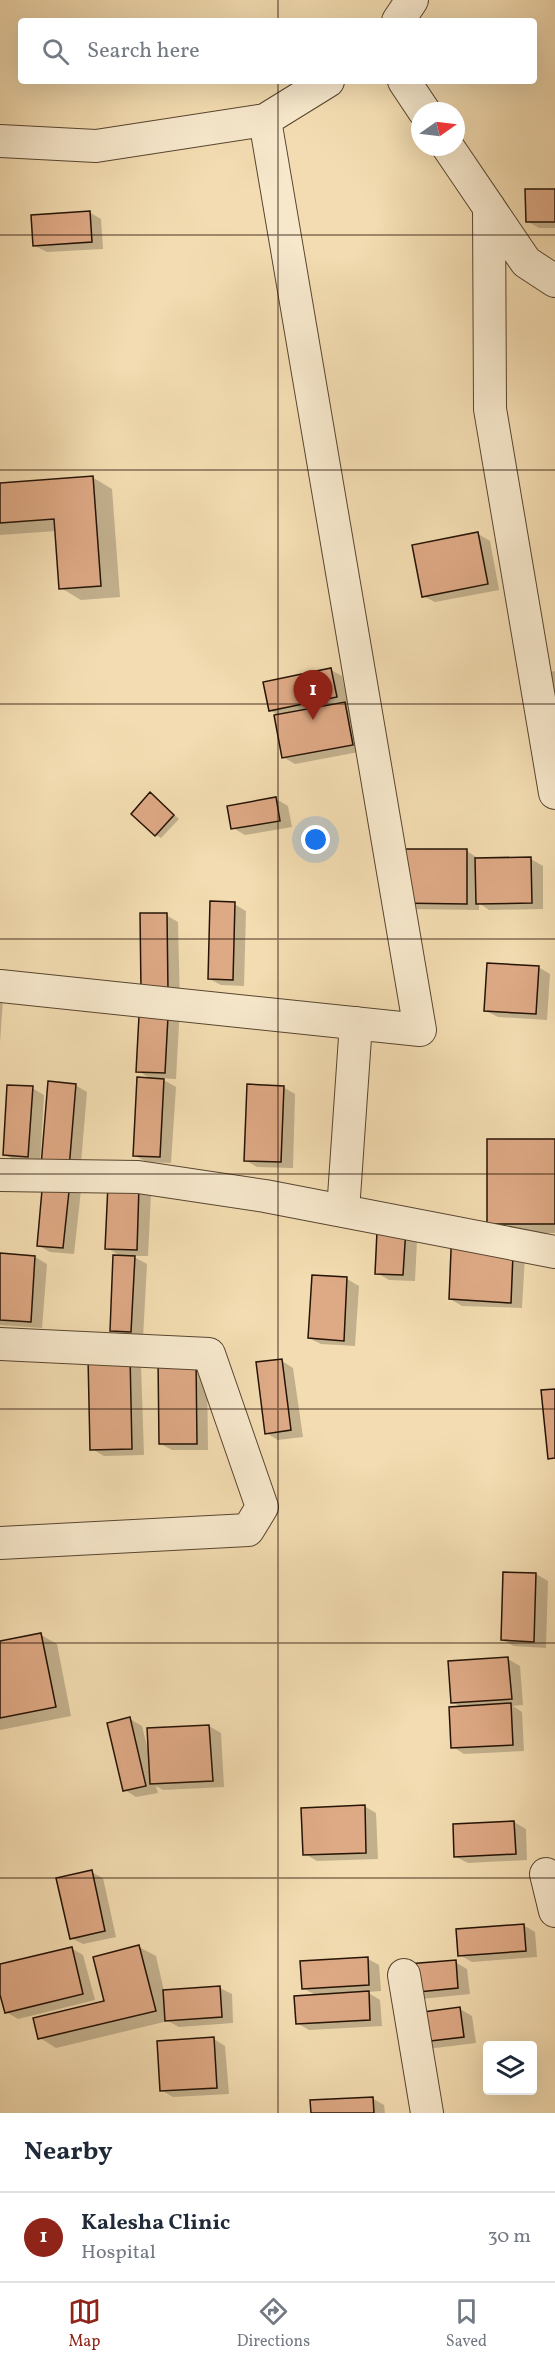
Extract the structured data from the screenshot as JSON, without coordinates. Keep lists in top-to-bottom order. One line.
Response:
{"north":"right","page":{"search":"Search here","pins":"1","heading":"Nearby","list":[{"mark":"1","name":"Kalesha Clinic","note":"Hospital","value":"30 m"}],"nav":["Map","Directions","Saved"]}}
